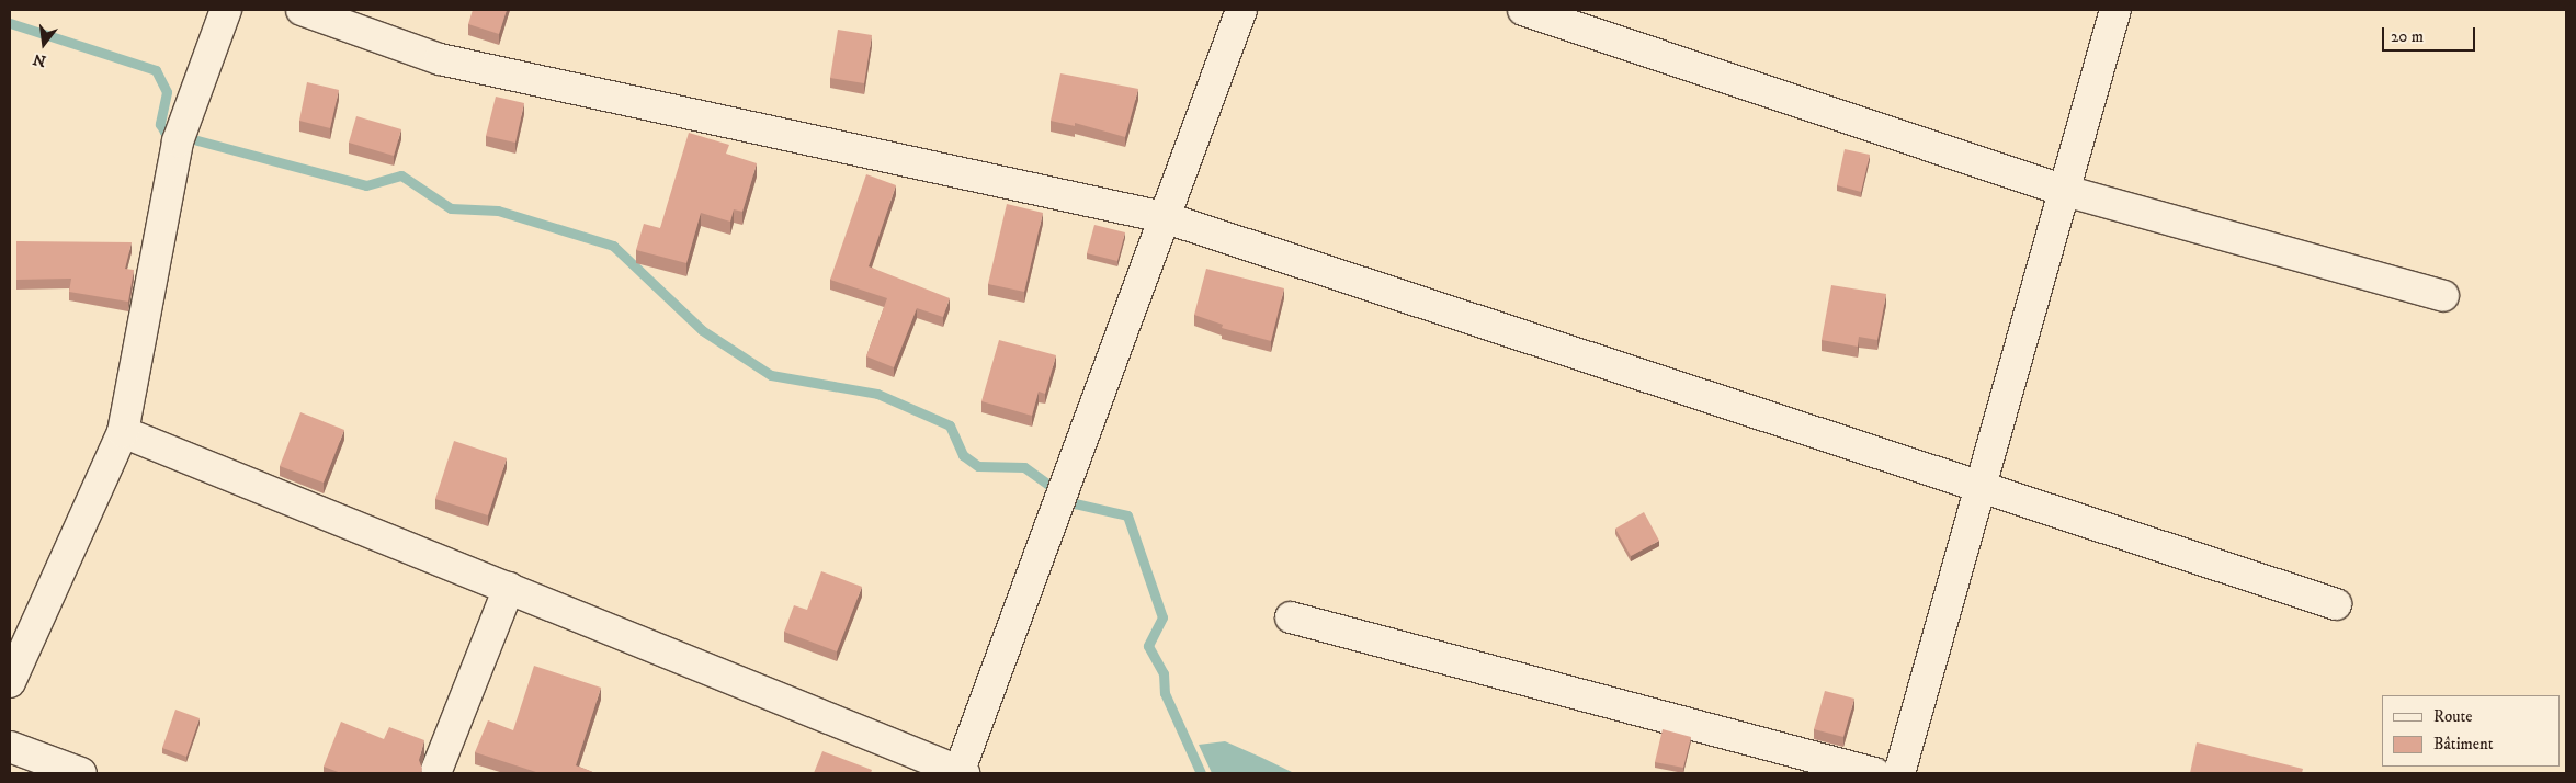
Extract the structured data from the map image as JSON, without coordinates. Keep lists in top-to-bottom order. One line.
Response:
{"legend":["Route","Bâtiment"],"scale_bar":"20 m","north":"bottom"}
